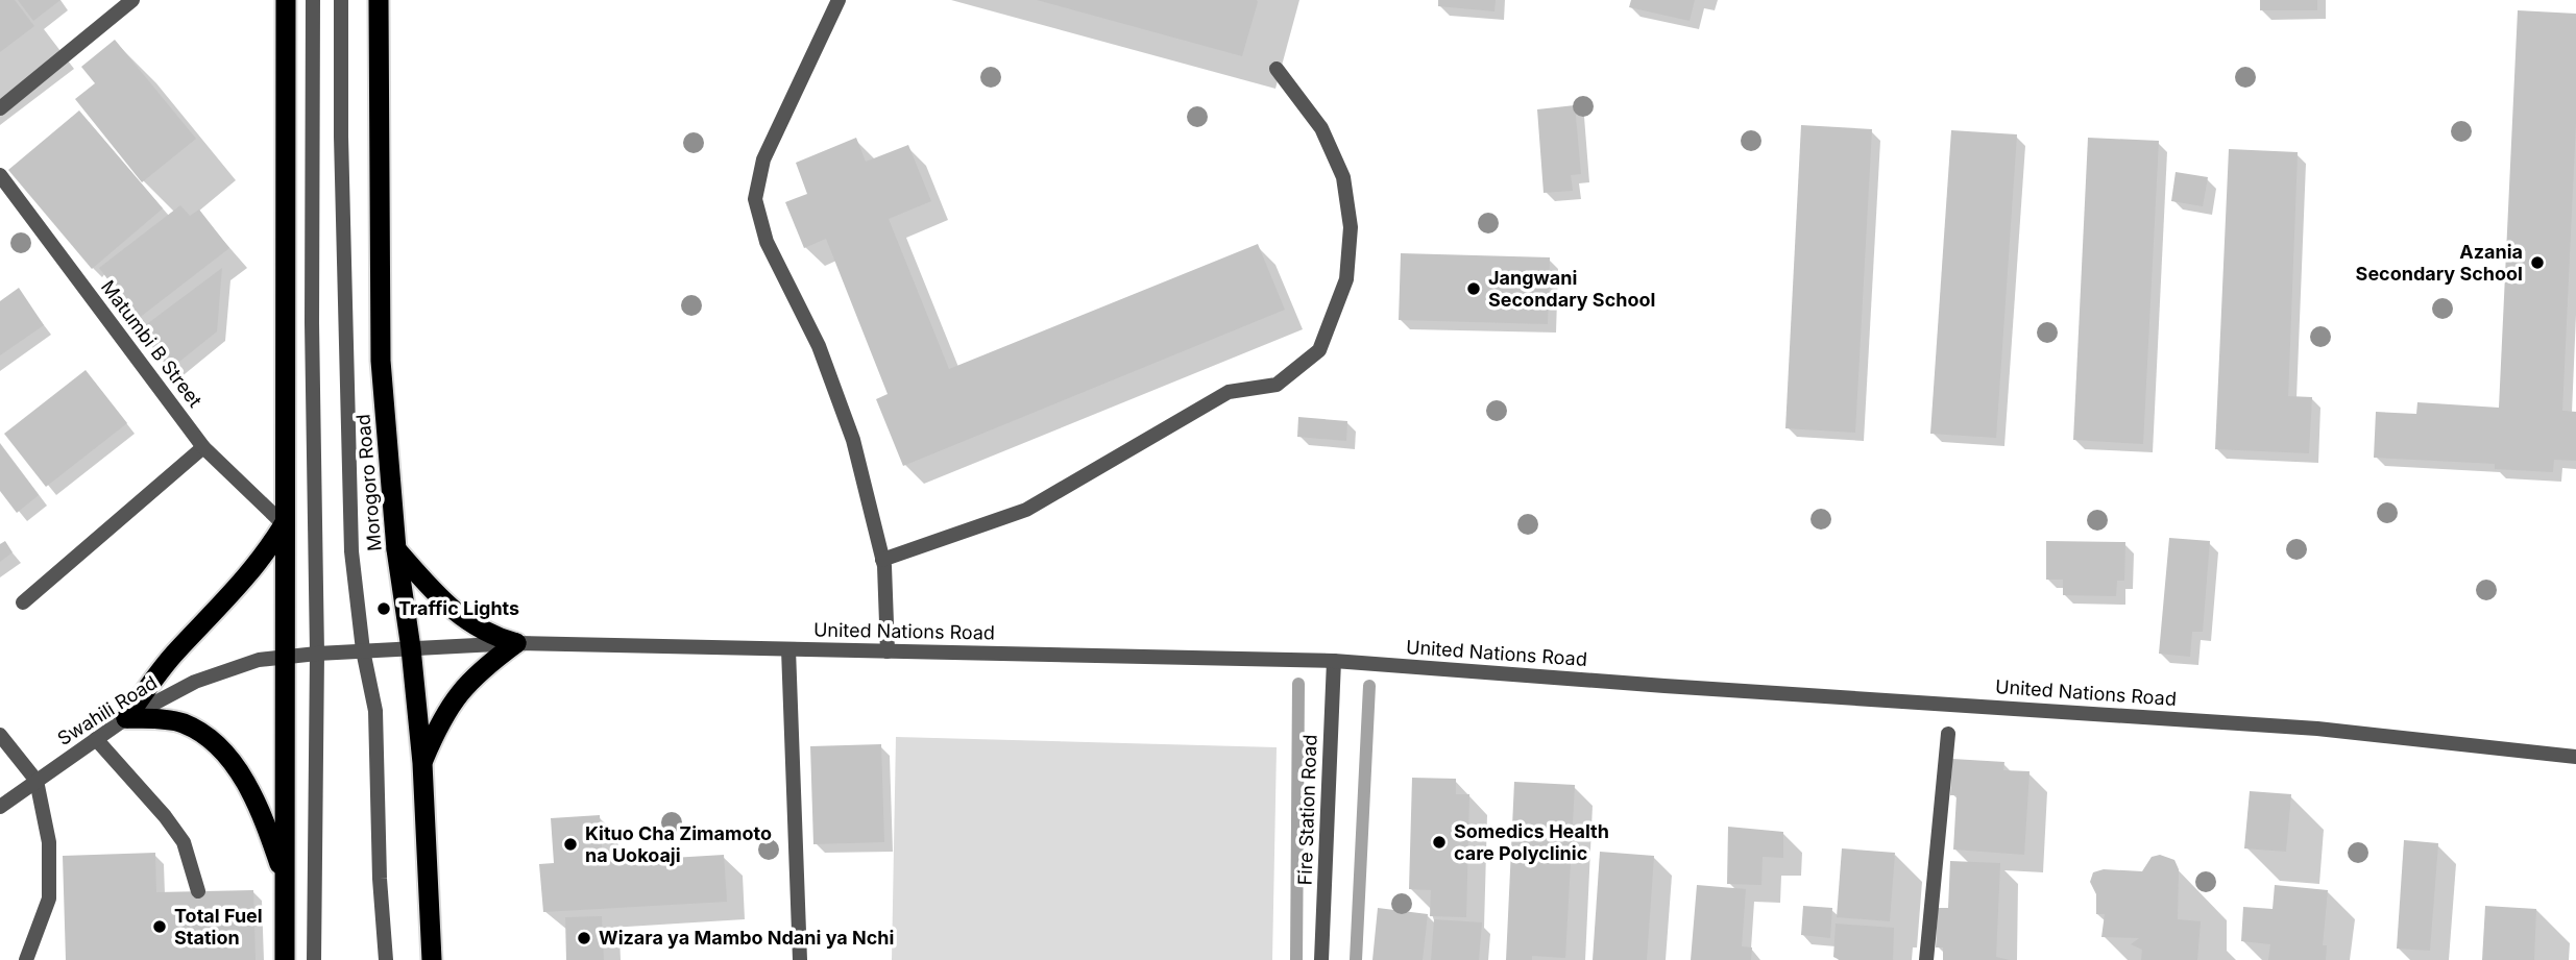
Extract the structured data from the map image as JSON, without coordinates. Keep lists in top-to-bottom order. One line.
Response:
{"streets":{"highway":["Morogoro Road"],"street":["Matumbi B Street","United Nations Road","Swahili Road","Fire Station Road"]},"crossings":[["Morogoro Road","United Nations Road"],["Morogoro Road","Swahili Road"],["United Nations Road","Swahili Road"],["United Nations Road","Fire Station Road"]],"places":["Azania Secondary School","Jangwani Secondary School","Traffic Lights","Somedics Health care Polyclinic","Kituo Cha Zimamoto na Uokoaji","Total Fuel Station","Wizara ya Mambo Ndani ya Nchi"]}
